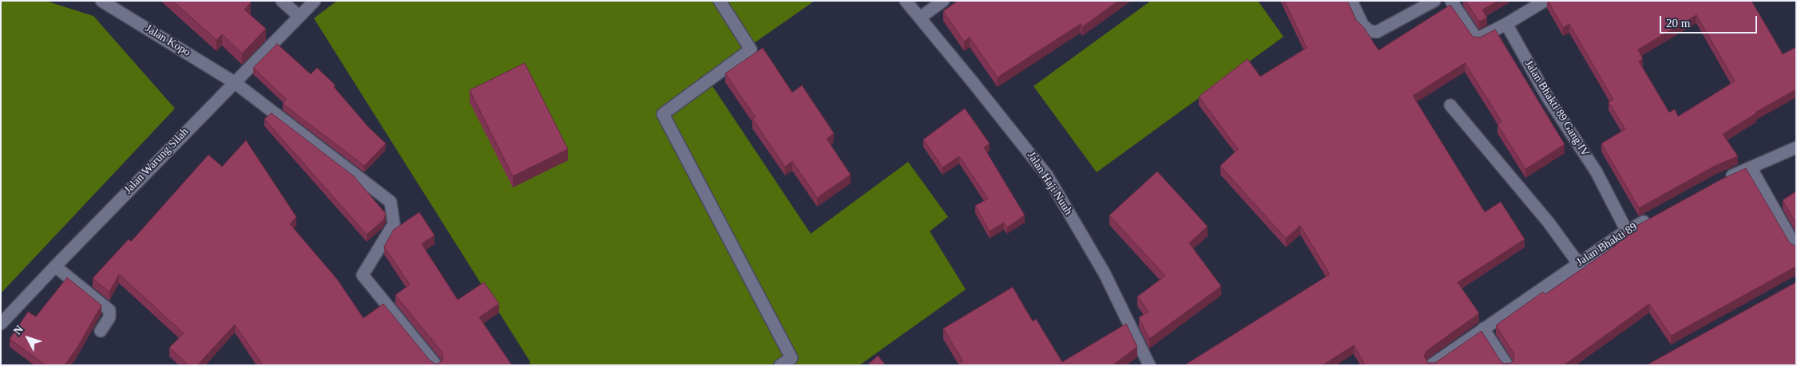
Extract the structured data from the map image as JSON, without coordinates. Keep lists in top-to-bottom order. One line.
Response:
{"streets":{"street":["Jalan Kopo","Jalan Bhakti 89 Gang IV","Jalan Warung Silah","Jalan Haji Nuuh","Jalan Bhakti 89"]},"crossings":[["Jalan Kopo","Jalan Warung Silah"],["Jalan Bhakti 89 Gang IV","Jalan Bhakti 89"]],"scale_bar":"20 m","north":"top left"}
